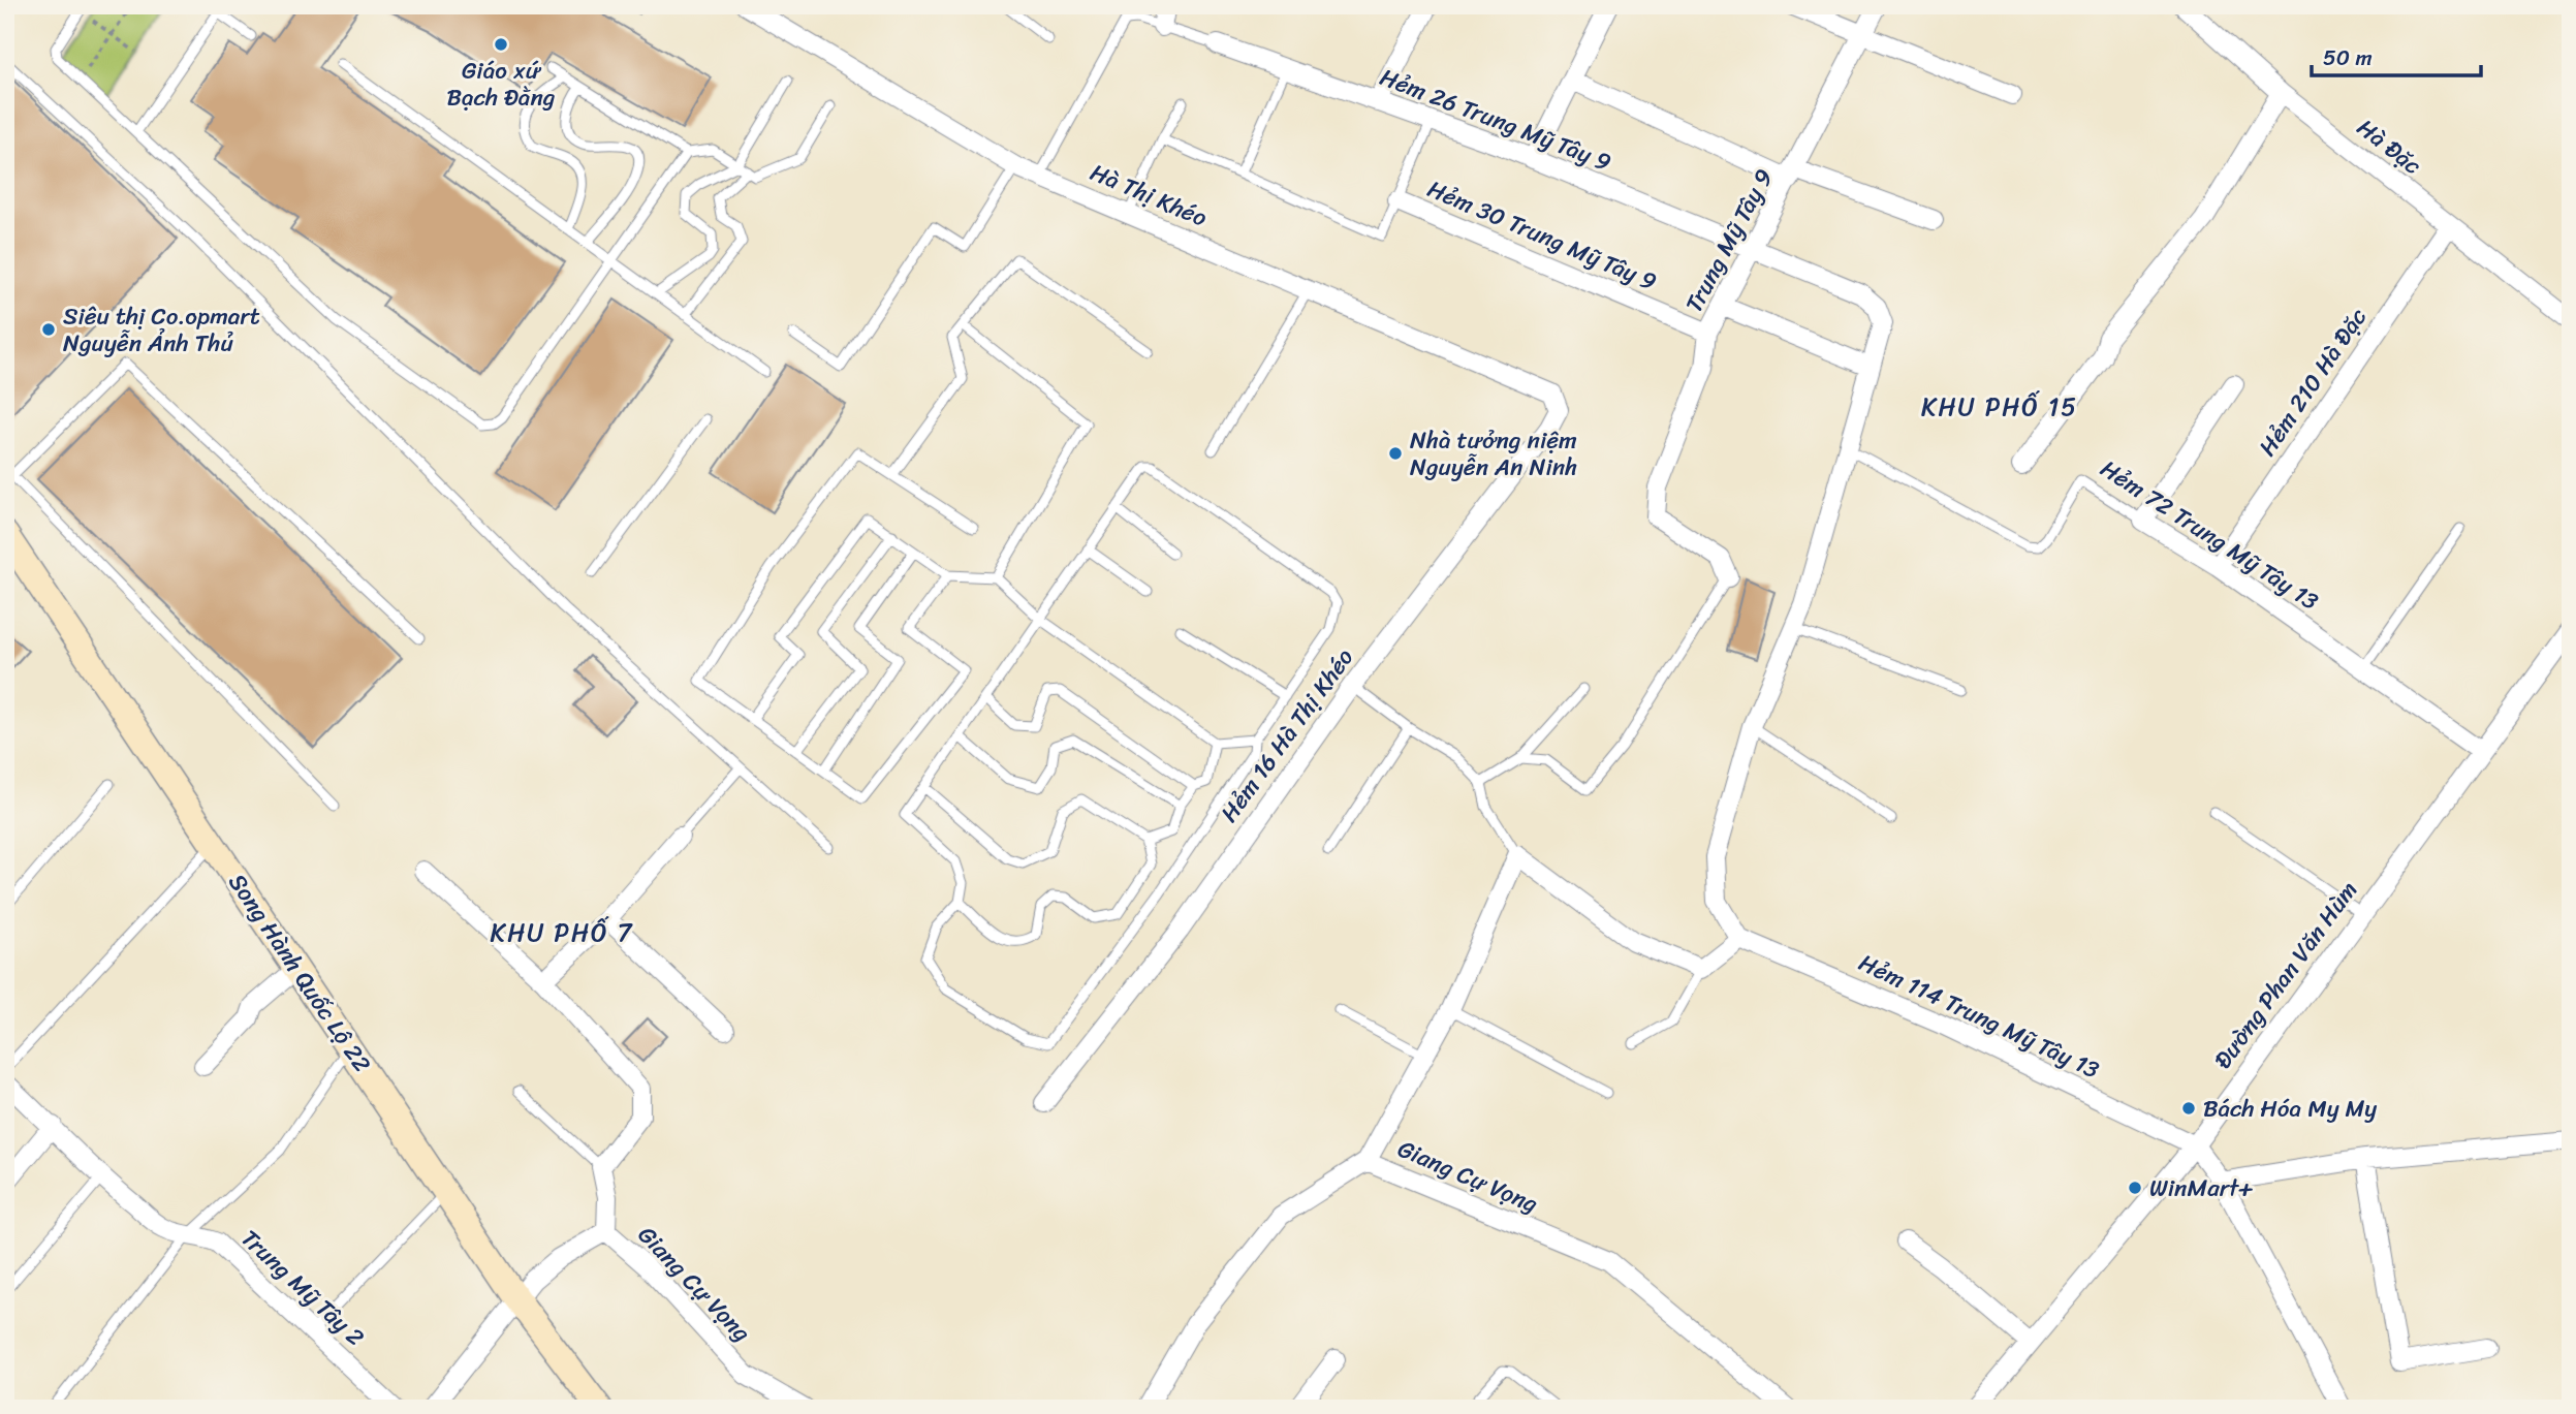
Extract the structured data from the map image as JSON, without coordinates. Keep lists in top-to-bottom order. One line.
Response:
{"streets":{"street":["Hẻm 26 Trung Mỹ Tây 9","Hà Đặc","Hà Thị Khéo","Hẻm 30 Trung Mỹ Tây 9","Trung Mỹ Tây 9","Hẻm 210 Hà Đặc","Hẻm 72 Trung Mỹ Tây 13","Hẻm 16 Hà Thị Khéo","Song Hành Quốc Lộ 22","Đường Phan Văn Hùm","Hẻm 114 Trung Mỹ Tây 13","Giang Cự Vọng","Trung Mỹ Tây 2"]},"crossings":[["Hẻm 26 Trung Mỹ Tây 9","Trung Mỹ Tây 9"],["Hẻm 26 Trung Mỹ Tây 9","Hẻm 72 Trung Mỹ Tây 13"],["Hẻm 26 Trung Mỹ Tây 9","Hẻm 114 Trung Mỹ Tây 13"],["Hà Đặc","Hẻm 210 Hà Đặc"],["Hà Thị Khéo","Hẻm 16 Hà Thị Khéo"],["Hẻm 30 Trung Mỹ Tây 9","Trung Mỹ Tây 9"],["Hẻm 210 Hà Đặc","Hẻm 72 Trung Mỹ Tây 13"],["Hẻm 72 Trung Mỹ Tây 13","Đường Phan Văn Hùm"],["Song Hành Quốc Lộ 22","Giang Cự Vọng"],["Đường Phan Văn Hùm","Hẻm 114 Trung Mỹ Tây 13"]],"districts":["KHU PHỐ 15","KHU PHỐ 7"],"places":["Giáo xứ Bạch Đằng","Siêu thị Co.opmart Nguyễn Ảnh Thủ","Nhà tưởng niệm Nguyễn An Ninh","Bách Hóa My My","WinMart+"],"scale_bar":"50 m"}
